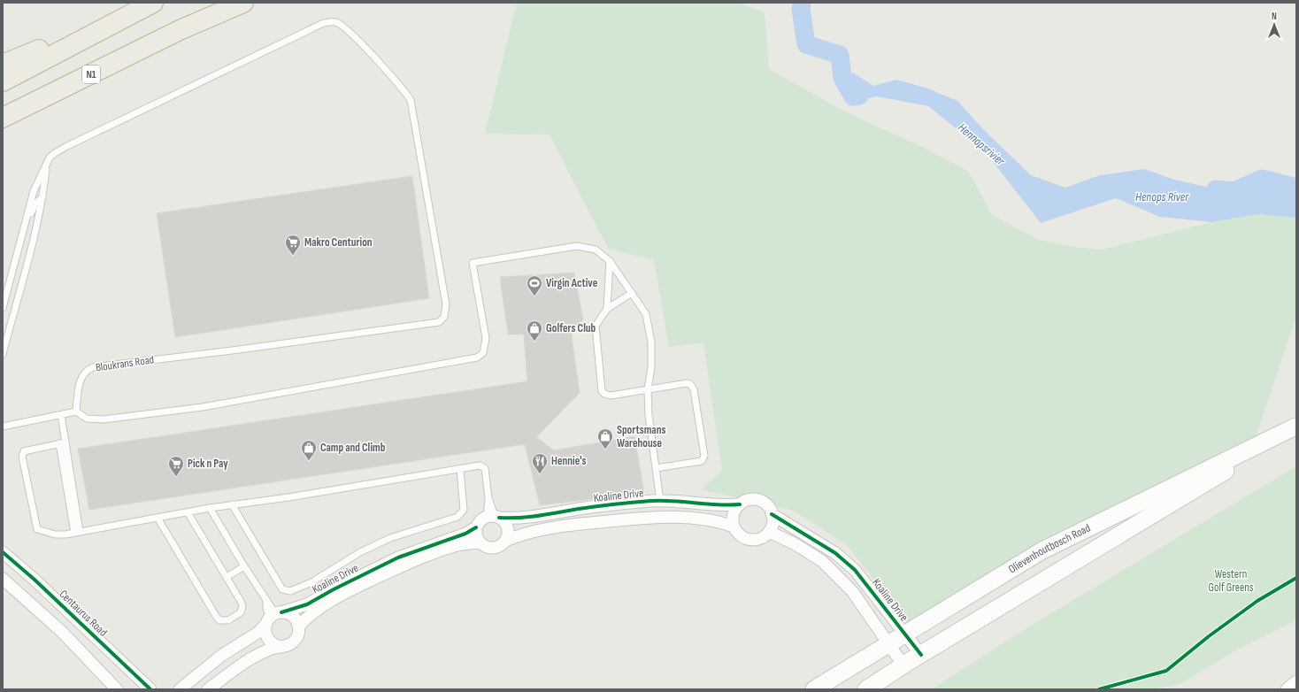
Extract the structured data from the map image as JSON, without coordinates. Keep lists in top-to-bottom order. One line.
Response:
{"streets":{"highway":["N1"],"main road":["Olievenhoutbosch Road"],"street":["Koaline Drive","Centaurus Road"],"lane":["Bloukrans Road"]},"crossings":[["Koaline Drive","Olievenhoutbosch Road"]],"water":["Hennopsrivier","Henops River"],"parks":["Western Golf Greens"],"places":{"supermarket":["Makro Centurion","Pick n Pay"],"sports":["Virgin Active"],"shop":["Golfers Club","Sportsmans Warehouse","Camp and Climb"],"restaurant":["Hennie's"]},"north":"top"}
